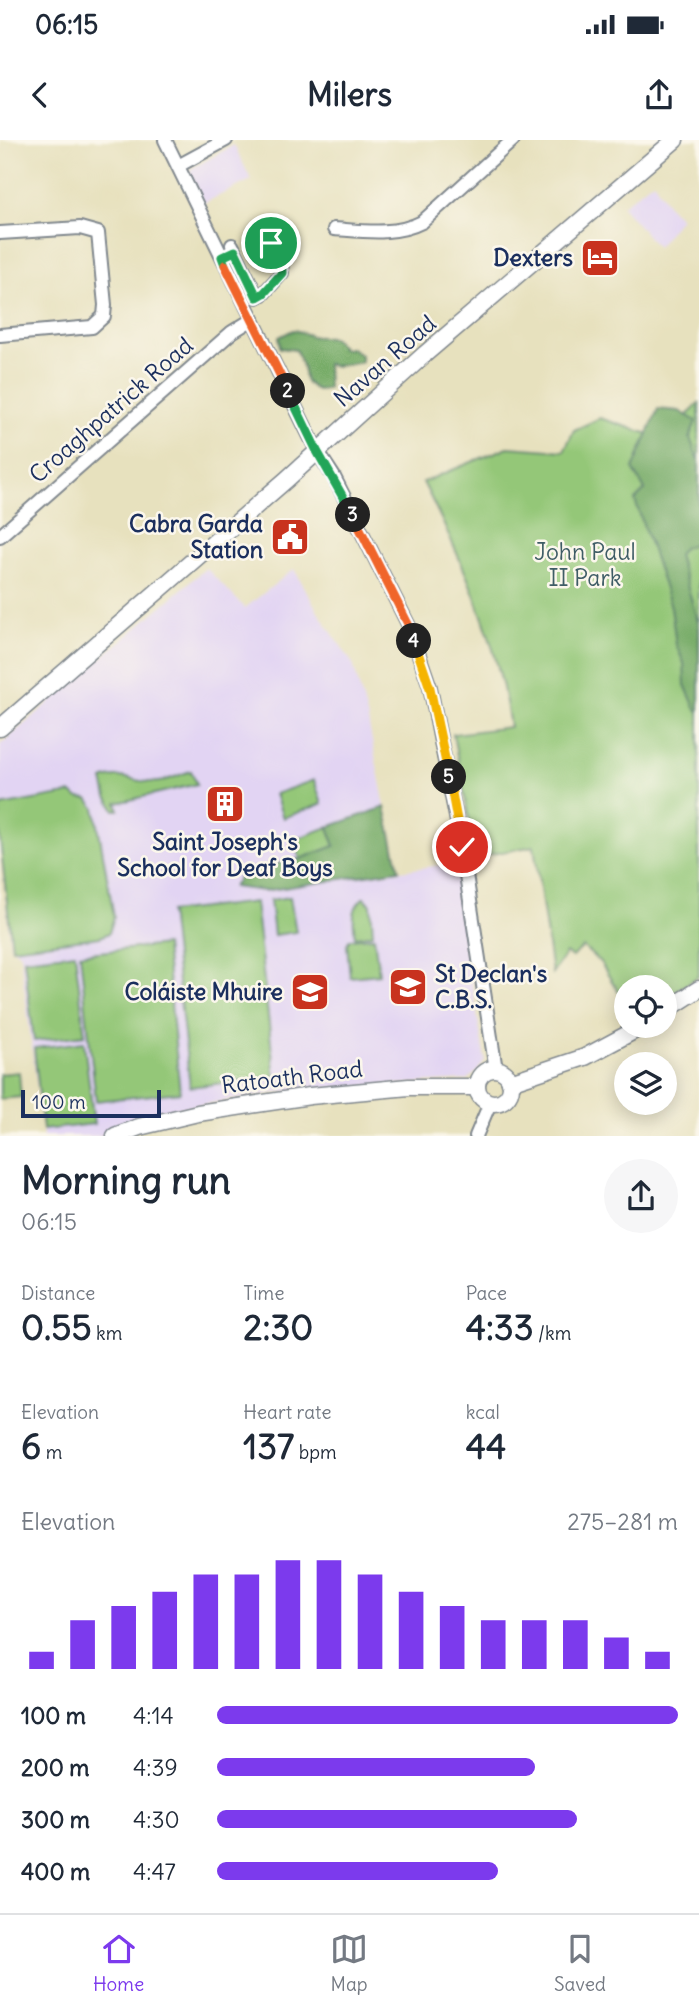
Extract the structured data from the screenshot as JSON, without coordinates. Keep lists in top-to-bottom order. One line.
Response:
{"streets":{"main road":["Navan Road","Ratoath Road"],"street":["Croaghpatrick Road"]},"parks":["John Paul II Park"],"places":{"hotel":["Dexters"],"public building":["Cabra Garda Station"],"building":["Saint Joseph's School for Deaf Boys"],"school or university":["St Declan's C.B.S.","Coláiste Mhuire"]},"scale_bar":"100 m","page":{"status":"06:15","header":"Milers","pins":["2","3","4","5"],"scale":"100 m","heading":["Morning run","06:15"],"stats":[["Distance","0.55 km"],["Time","2:30"],["Pace","4:33 /km"],["Elevation","6 m"],["Heart rate","137 bpm"],["kcal","44"]],"chart":["Elevation","275–281 m"],"list":[{"name":"100 m","note":"4:14"},{"name":"200 m","note":"4:39"},{"name":"300 m","note":"4:30"},{"name":"400 m","note":"4:47"}],"tabs":["Home","Map","Saved"]}}
